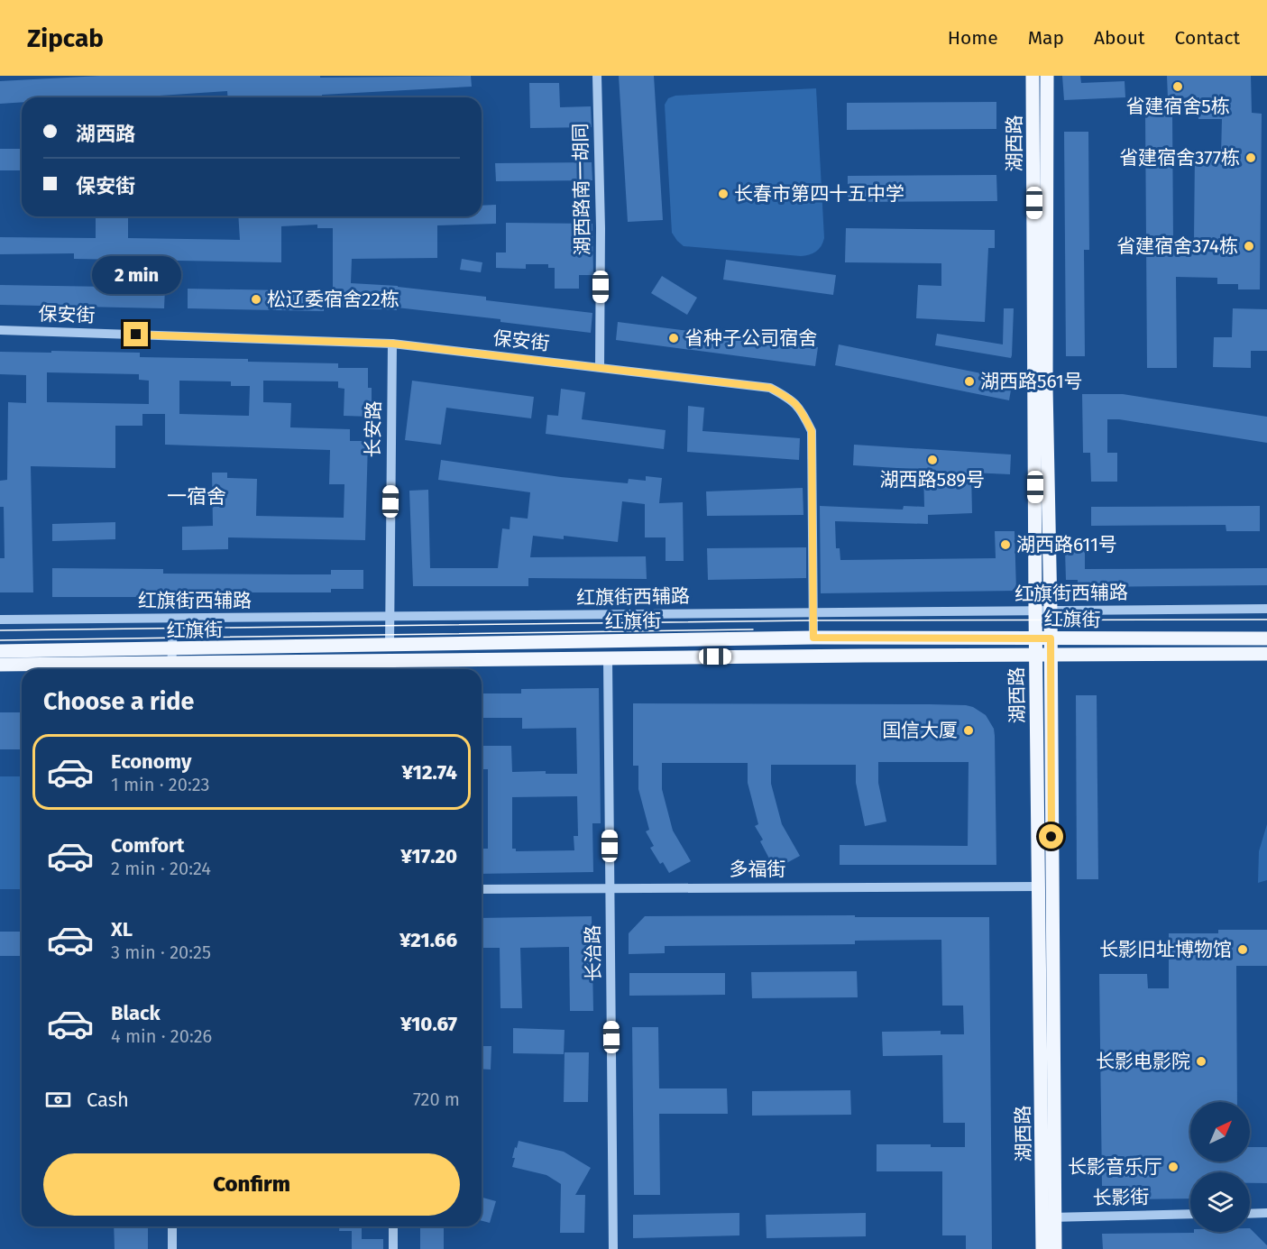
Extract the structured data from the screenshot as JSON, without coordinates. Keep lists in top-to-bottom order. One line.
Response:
{"streets":{"main road":["湖西路","红旗街"],"street":["湖西路南一胡同","保安街","长安路","红旗街西辅路","多福街","长治路","长影街"]},"crossings":[["湖西路","红旗街西辅路"],["湖西路","红旗街"],["湖西路","多福街"],["湖西路","长影街"],["湖西路南一胡同","保安街"],["保安街","长安路"],["保安街","红旗街西辅路"],["保安街","红旗街"],["长安路","红旗街西辅路"],["长安路","红旗街"],["红旗街","长治路"],["多福街","长治路"]],"districts":["一宿舍"],"places":["省建宿舍5栋","省建宿舍377栋","长春市第四十五中学","省建宿舍374栋","松辽委宿舍22栋","省种子公司宿舍","湖西路561号","湖西路589号","湖西路611号","国信大厦","长影旧址博物馆","长影电影院","长影音乐厅"],"north":"top right","page":{"header":"Zipcab","nav":["Home","Map","About","Contact"],"banner":["湖西路","保安街"],"bubble":"2 min","heading":"Choose a ride","list":[{"name":"Economy","note":"1 min · 20:23","value":"¥12.74"},{"name":"Comfort","note":"2 min · 20:24","value":"¥17.20"},{"name":"XL","note":"3 min · 20:25","value":"¥21.66"},{"name":"Black","note":"4 min · 20:26","value":"¥10.67"}],"pay":["Cash","720 m"],"buttons":"Confirm"}}
